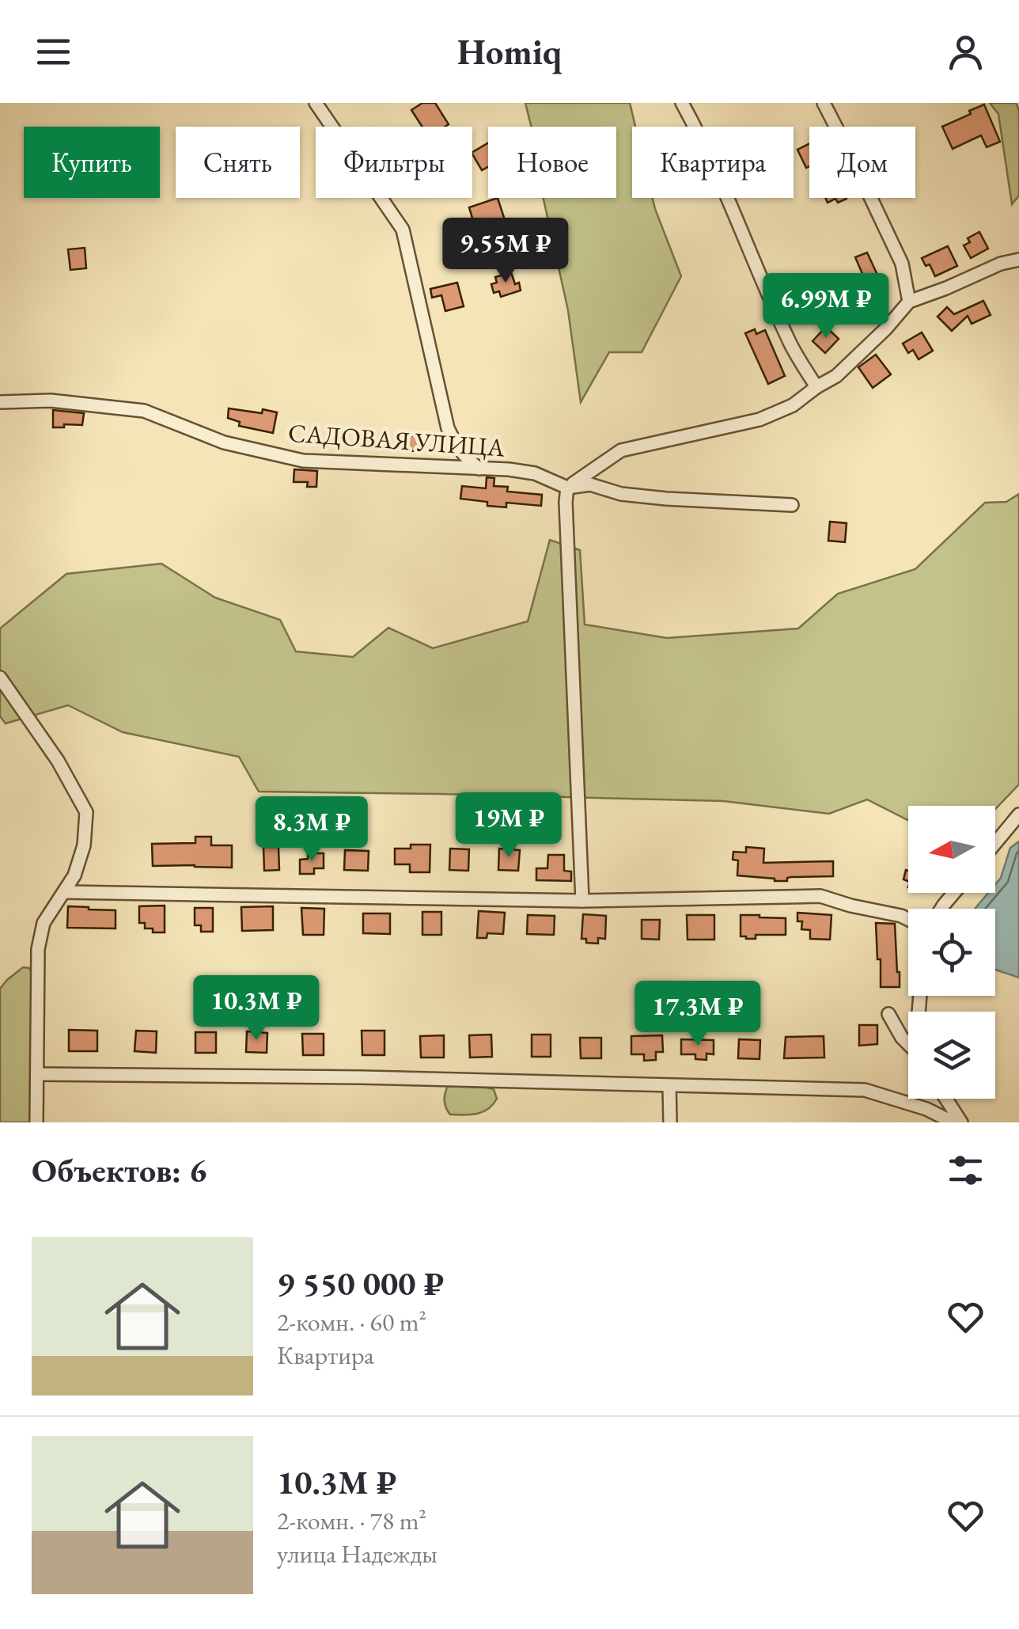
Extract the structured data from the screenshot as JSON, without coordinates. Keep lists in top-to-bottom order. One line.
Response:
{"streets":{"street":["САДОВАЯ УЛИЦА"]},"north":"left","page":{"header":"Homiq","chip":["Купить","Снять","Фильтры","Новое","Квартира","Дом"],"price":["9.55M ₽","6.99M ₽","19M ₽","8.3M ₽","10.3M ₽","17.3M ₽"],"heading":"Объектов: 6","list":[{"name":"9 550 000 ₽","note":"2-комн. · 60 m² · Квартира"},{"name":"10.3M ₽","note":"2-комн. · 78 m² · улица Надежды"}]}}
